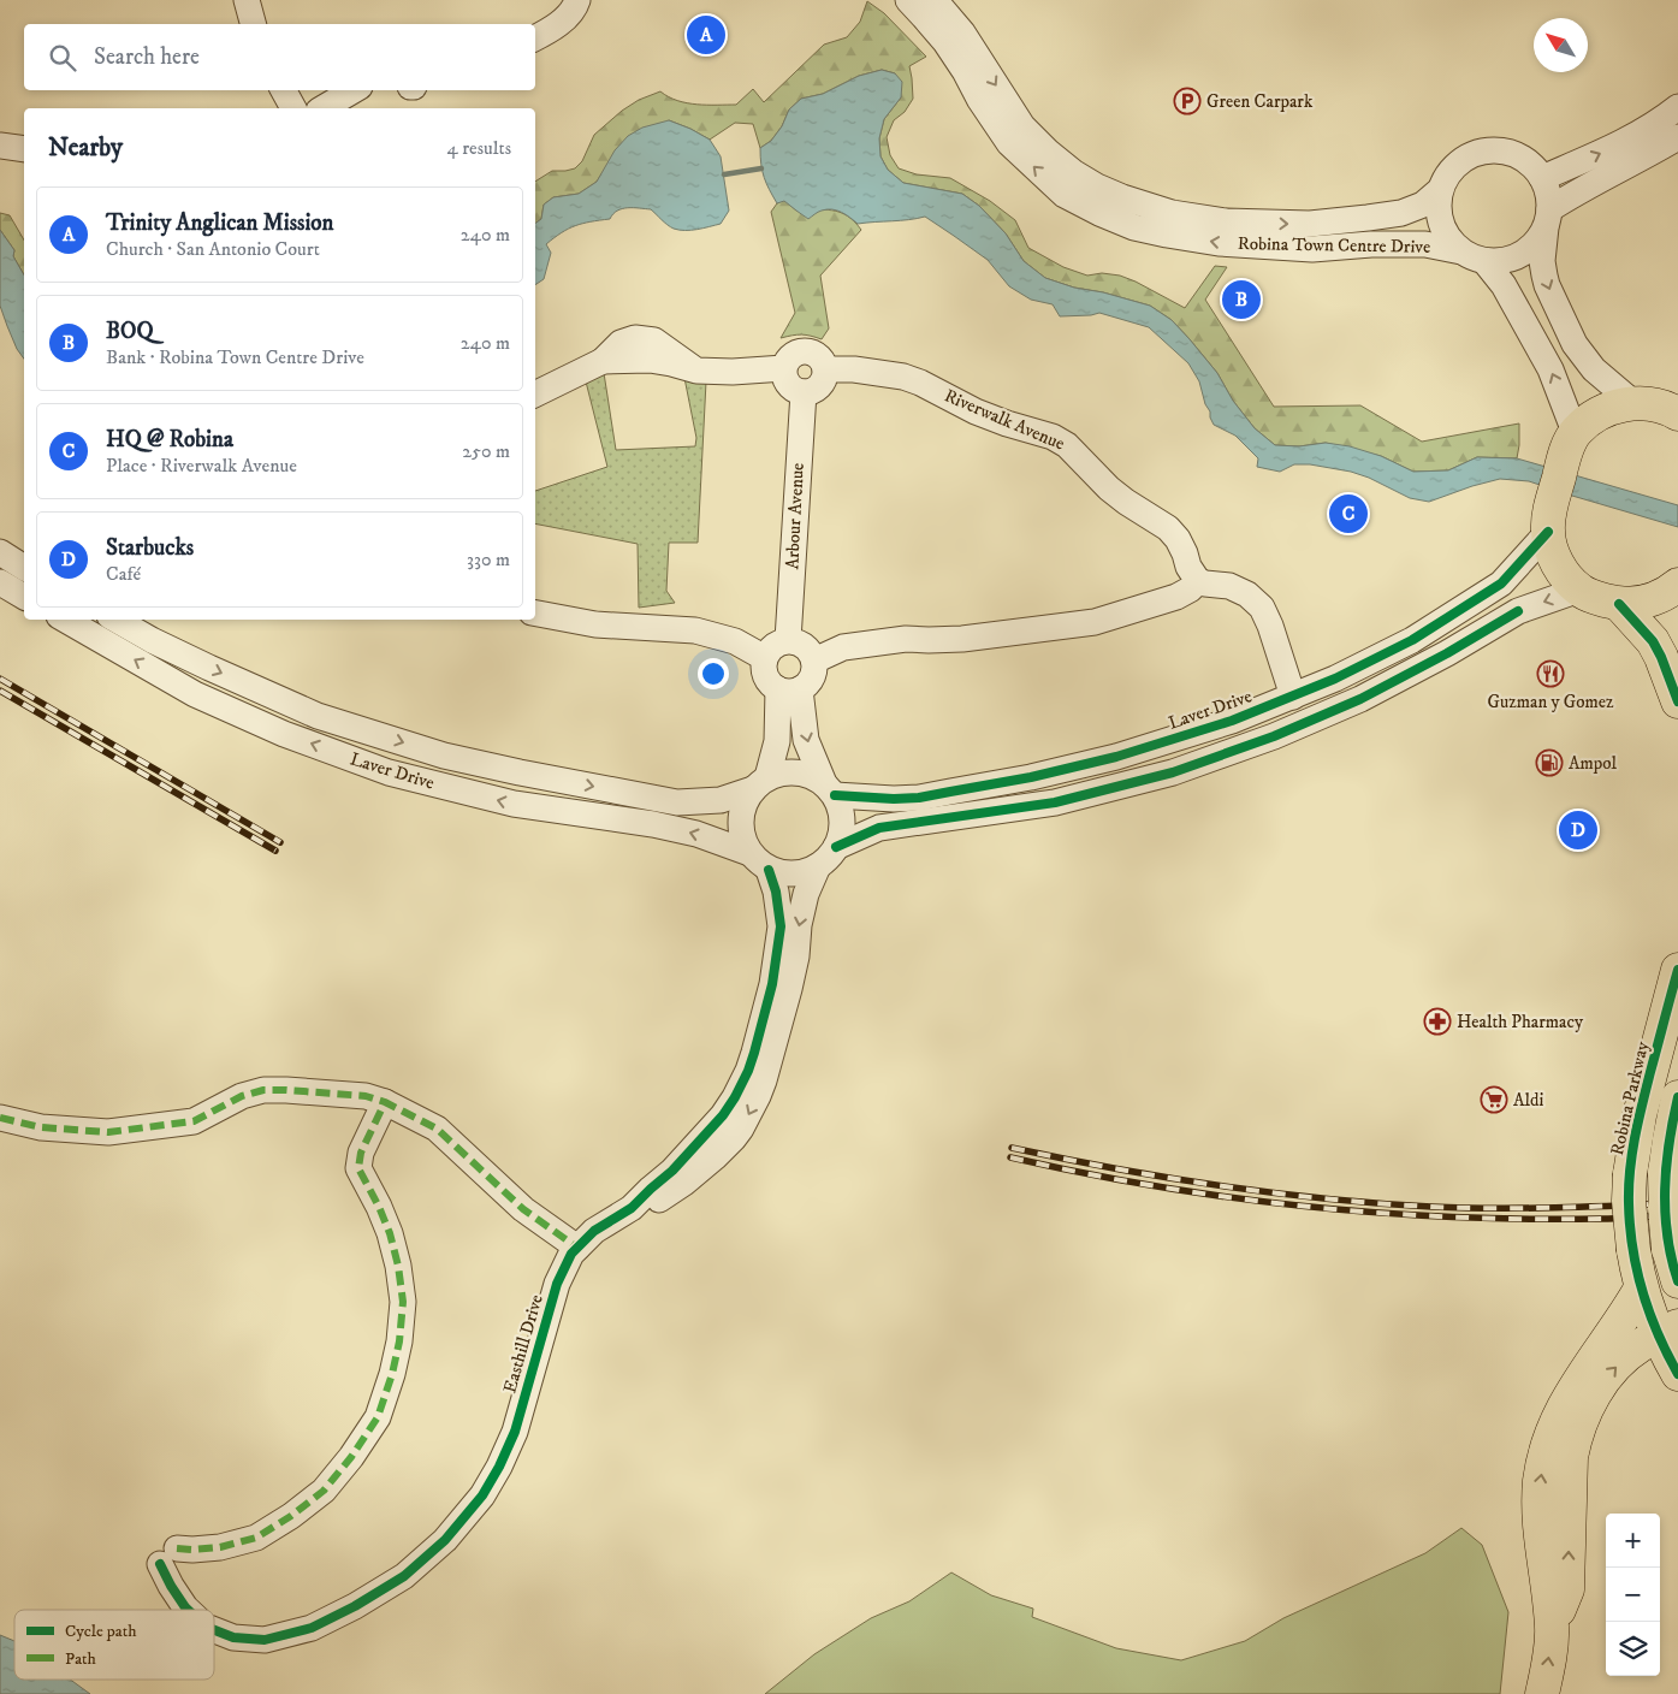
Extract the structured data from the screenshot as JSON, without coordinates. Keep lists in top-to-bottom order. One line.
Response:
{"streets":{"main road":["Robina Parkway"],"street":["Robina Town Centre Drive","Riverwalk Avenue","Arbour Avenue","Laver Drive","Easthill Drive"]},"crossings":[["Riverwalk Avenue","Arbour Avenue"],["Laver Drive","Easthill Drive"]],"places":{"parking":["Green Carpark"],"restaurant":["Guzman y Gomez"],"fuel station":["Ampol"],"pharmacy":["Health Pharmacy"],"supermarket":["Aldi"]},"legend":["Cycle path","Path"],"north":"top left","page":{"pins":["A","B","C","D"],"search":"Search here","heading":["Nearby","4 results"],"list":[{"mark":"A","name":"Trinity Anglican Mission","note":"Church · San Antonio Court","value":"240 m"},{"mark":"B","name":"BOQ","note":"Bank · Robina Town Centre Drive","value":"240 m"},{"mark":"C","name":"HQ @ Robina","note":"Place · Riverwalk Avenue","value":"250 m"},{"mark":"D","name":"Starbucks","note":"Café","value":"330 m"}],"map_buttons":["+","−"]}}
